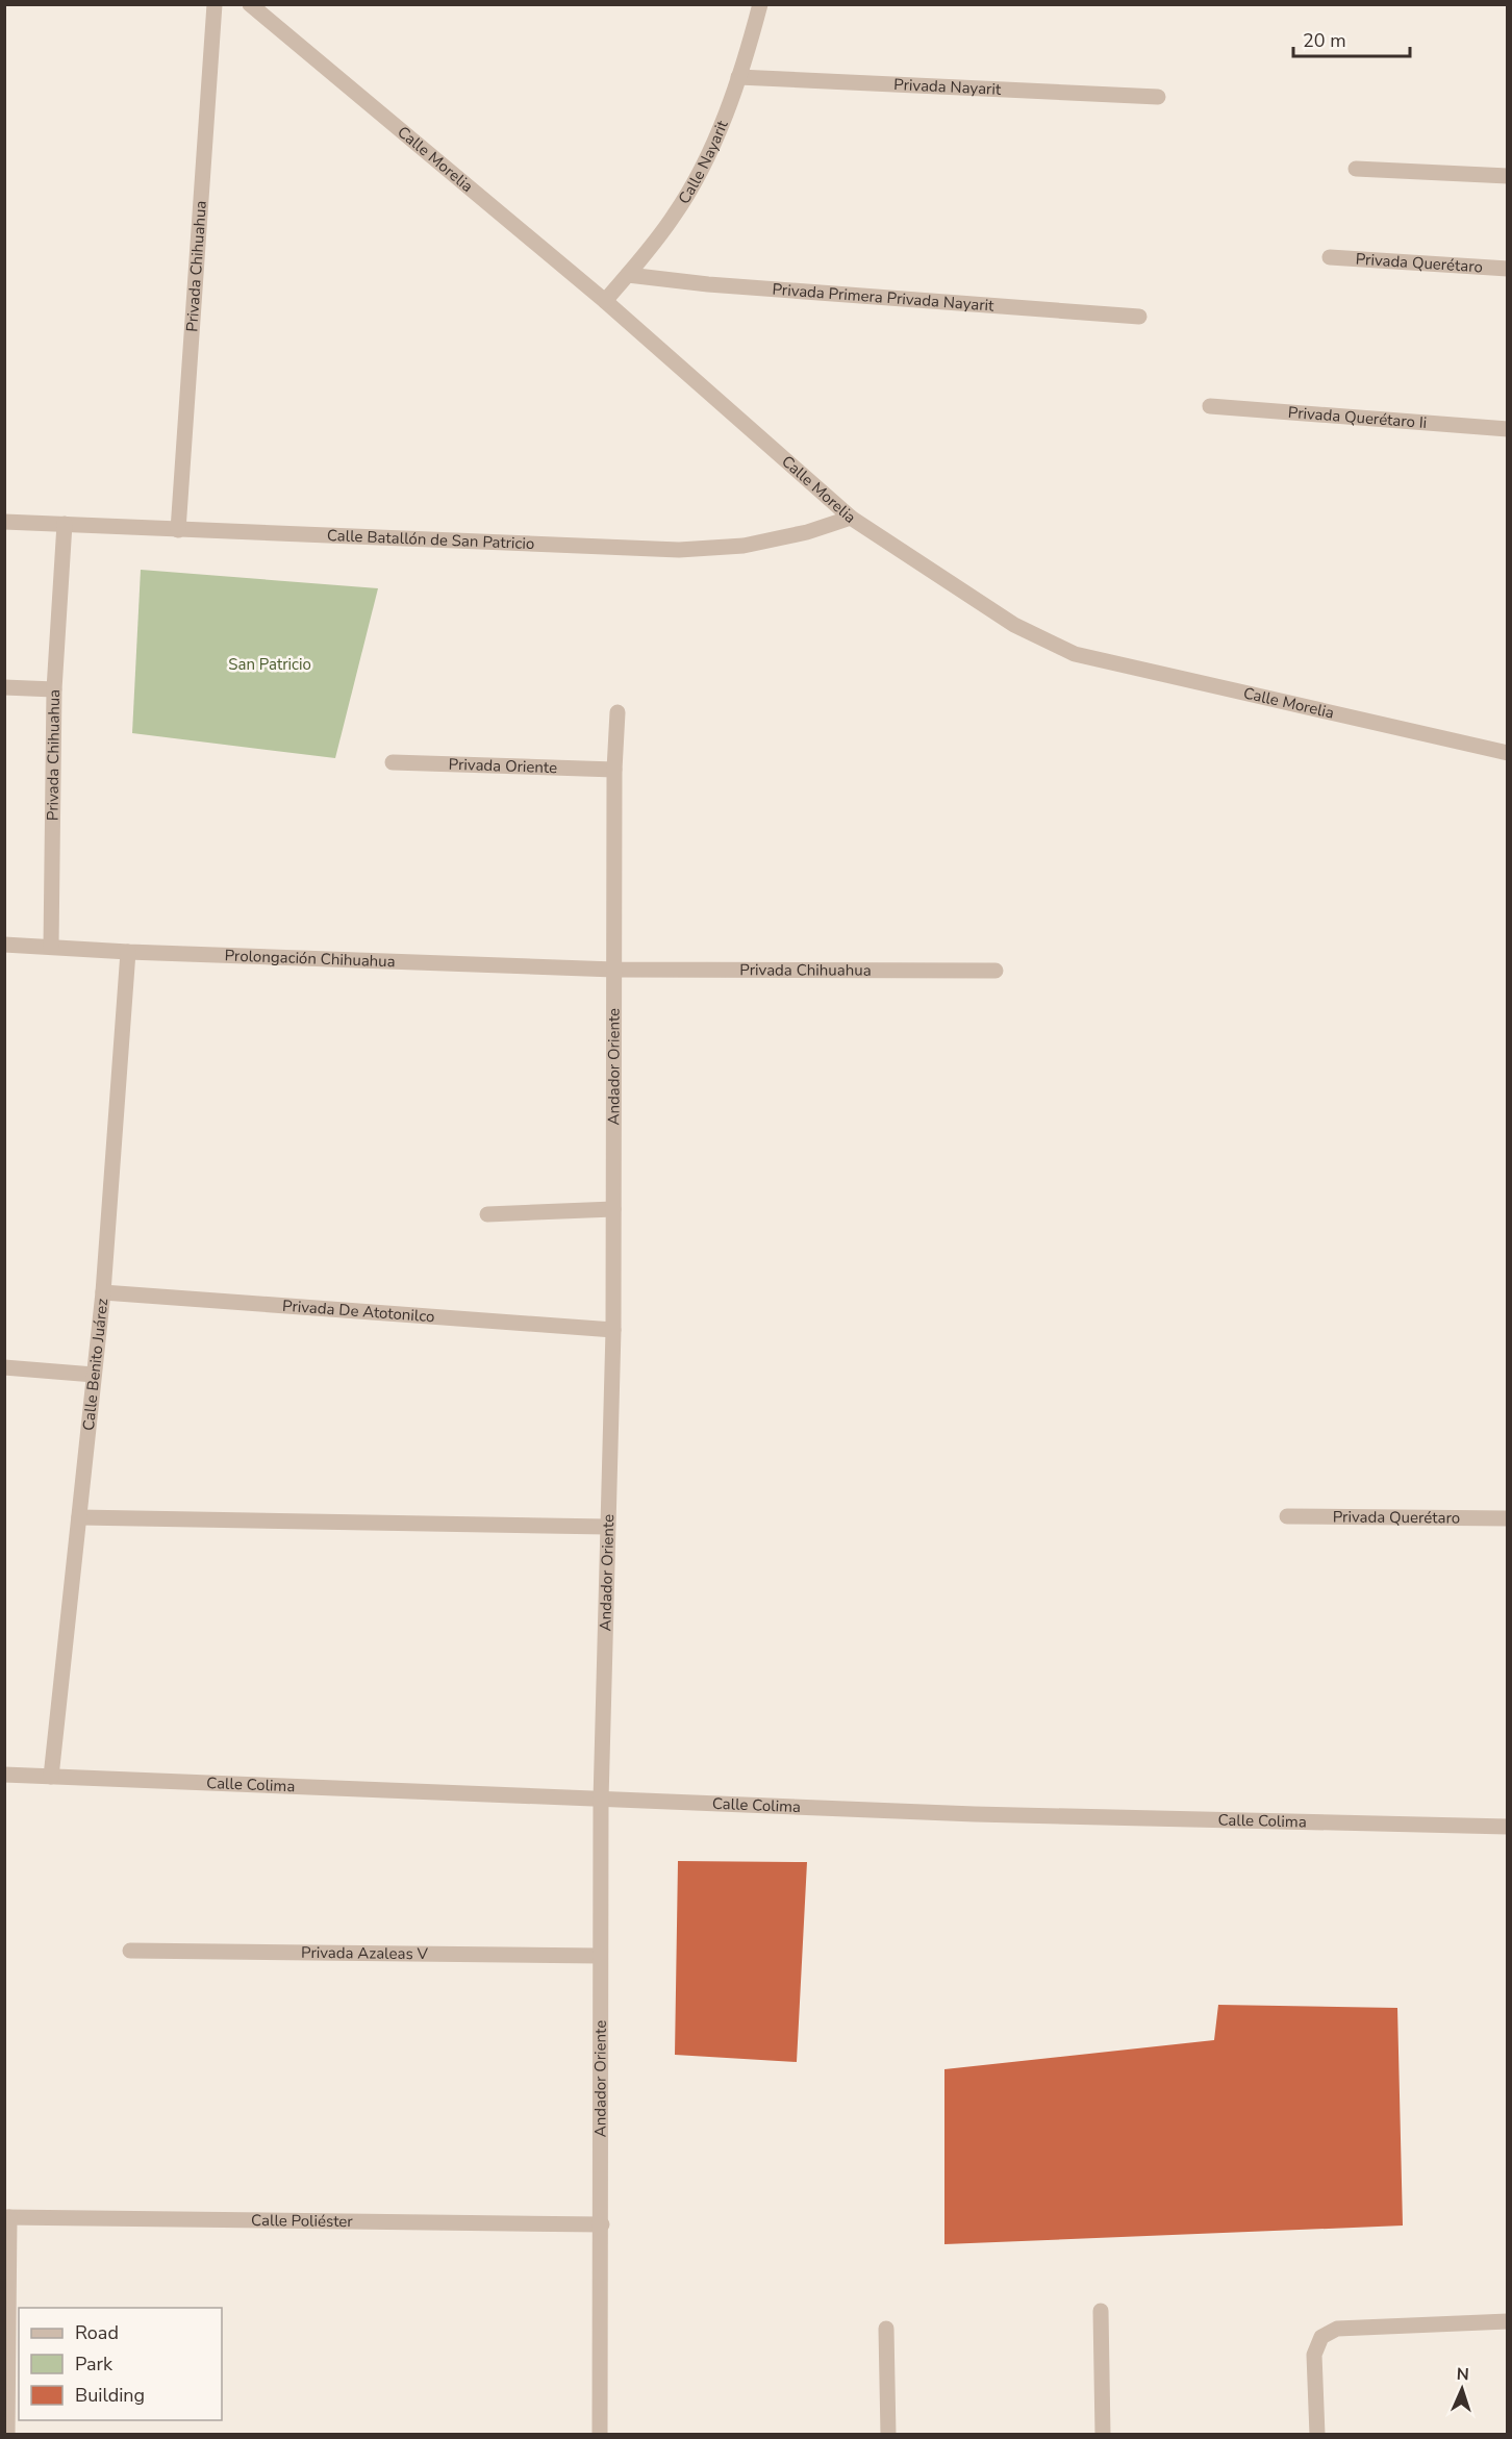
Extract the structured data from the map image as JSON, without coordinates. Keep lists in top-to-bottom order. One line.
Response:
{"streets":{"street":["Privada Nayarit","Calle Morelia","Calle Nayarit","Privada Querétaro","Privada Chihuahua","Privada Primera Privada Nayarit","Privada Querétaro Ii","Calle Batallón de San Patricio","Privada Oriente","Prolongación Chihuahua","Andador Oriente","Privada De Atotonilco","Calle Benito Juárez","Calle Colima","Privada Azaleas V","Calle Poliéster"]},"crossings":[["Privada Nayarit","Calle Nayarit"],["Calle Morelia","Calle Nayarit"],["Calle Morelia","Calle Batallón de San Patricio"],["Calle Nayarit","Privada Primera Privada Nayarit"],["Privada Chihuahua","Calle Batallón de San Patricio"],["Privada Chihuahua","Prolongación Chihuahua"],["Privada Chihuahua","Andador Oriente"],["Privada Oriente","Andador Oriente"],["Prolongación Chihuahua","Andador Oriente"],["Prolongación Chihuahua","Calle Benito Juárez"],["Andador Oriente","Privada De Atotonilco"],["Andador Oriente","Calle Colima"],["Andador Oriente","Privada Azaleas V"],["Andador Oriente","Calle Poliéster"],["Privada De Atotonilco","Calle Benito Juárez"],["Calle Benito Juárez","Calle Colima"]],"parks":["San Patricio"],"legend":["Road","Park","Building"],"scale_bar":"20 m","north":"top"}
